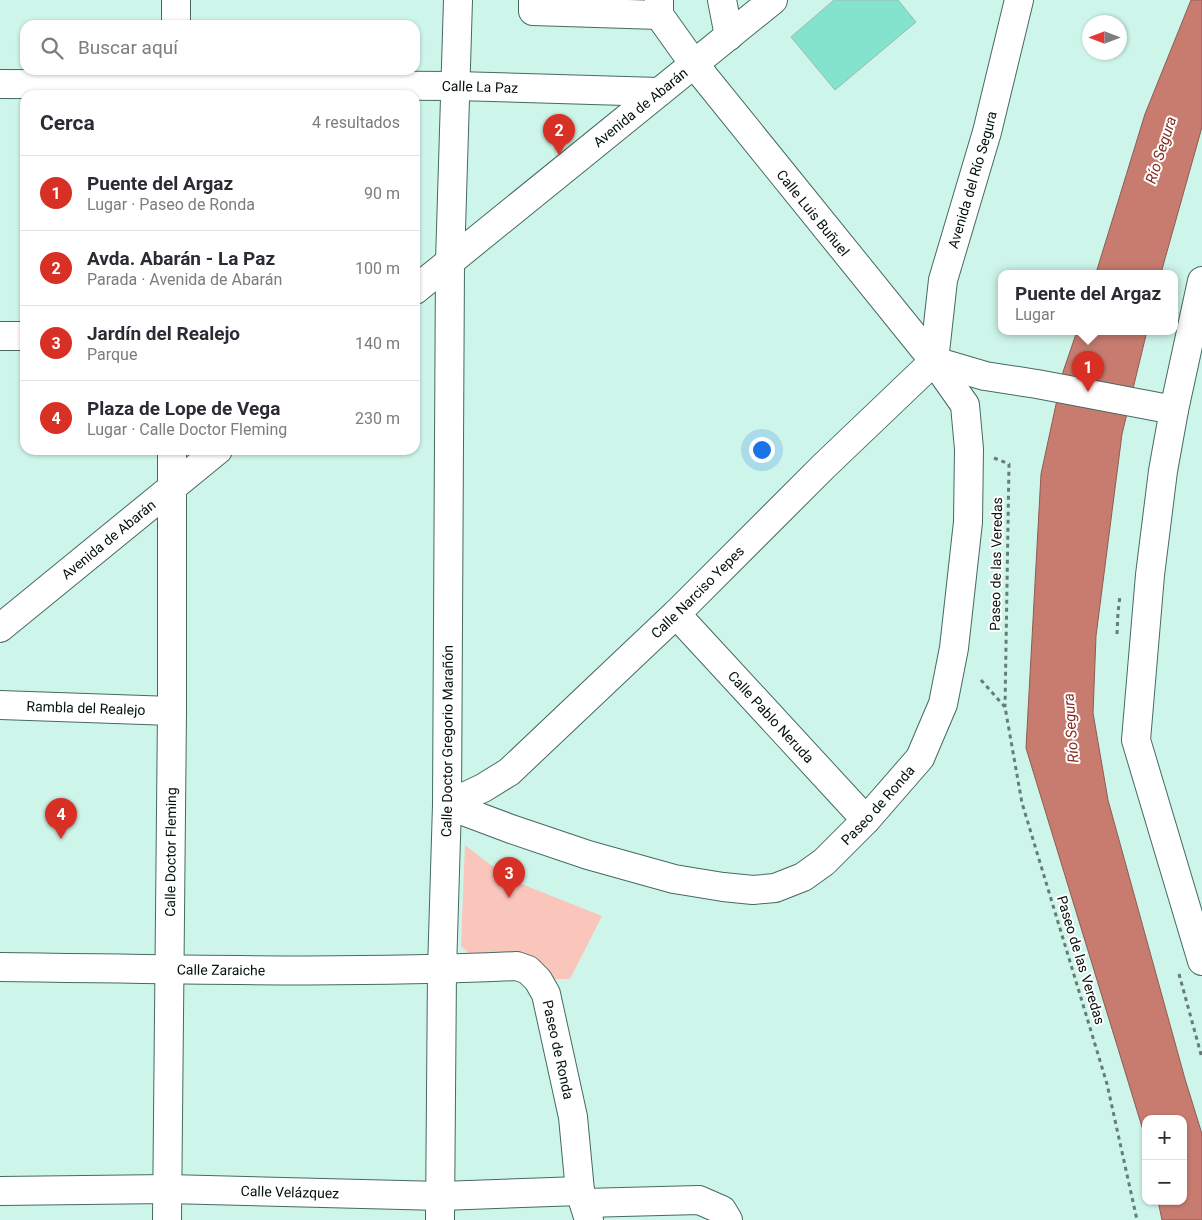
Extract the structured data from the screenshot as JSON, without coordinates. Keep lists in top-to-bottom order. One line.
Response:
{"streets":{"street":["Calle La Paz","Avenida de Abarán","Avenida del Río Segura","Calle Luis Buñuel","Calle Narciso Yepes","Rambla del Realejo","Calle Pablo Neruda","Calle Doctor Gregorio Marañón","Paseo de Ronda","Calle Doctor Fleming","Calle Zaraiche","Calle Velázquez"],"path":["Paseo de las Veredas"]},"crossings":[["Calle La Paz","Avenida de Abarán"],["Calle La Paz","Calle Doctor Gregorio Marañón"],["Avenida de Abarán","Calle Luis Buñuel"],["Avenida de Abarán","Calle Doctor Gregorio Marañón"],["Avenida de Abarán","Calle Doctor Fleming"],["Avenida del Río Segura","Calle Luis Buñuel"],["Avenida del Río Segura","Calle Narciso Yepes"],["Avenida del Río Segura","Paseo de Ronda"],["Calle Luis Buñuel","Calle Narciso Yepes"],["Calle Luis Buñuel","Paseo de Ronda"],["Paseo de las Veredas","Paseo de Ronda"],["Calle Narciso Yepes","Calle Pablo Neruda"],["Calle Narciso Yepes","Calle Doctor Gregorio Marañón"],["Calle Narciso Yepes","Paseo de Ronda"],["Rambla del Realejo","Calle Doctor Fleming"],["Calle Pablo Neruda","Paseo de Ronda"],["Calle Doctor Gregorio Marañón","Paseo de Ronda"],["Calle Doctor Gregorio Marañón","Calle Zaraiche"],["Calle Doctor Gregorio Marañón","Calle Velázquez"],["Paseo de Ronda","Calle Zaraiche"],["Paseo de Ronda","Calle Velázquez"],["Calle Doctor Fleming","Calle Zaraiche"],["Calle Doctor Fleming","Calle Velázquez"]],"water":["Río Segura"],"north":"left","page":{"search":"Buscar aquí","heading":["Cerca","4 resultados"],"pins":["2","1","4","3"],"list":[{"mark":"1","name":"Puente del Argaz","note":"Lugar · Paseo de Ronda","value":"90 m"},{"mark":"2","name":"Avda. Abarán - La Paz","note":"Parada · Avenida de Abarán","value":"100 m"},{"mark":"3","name":"Jardín del Realejo","note":"Parque","value":"140 m"},{"mark":"4","name":"Plaza de Lope de Vega","note":"Lugar · Calle Doctor Fleming","value":"230 m"}],"popup":["Puente del Argaz","Lugar"],"map_buttons":["+","−"]}}
